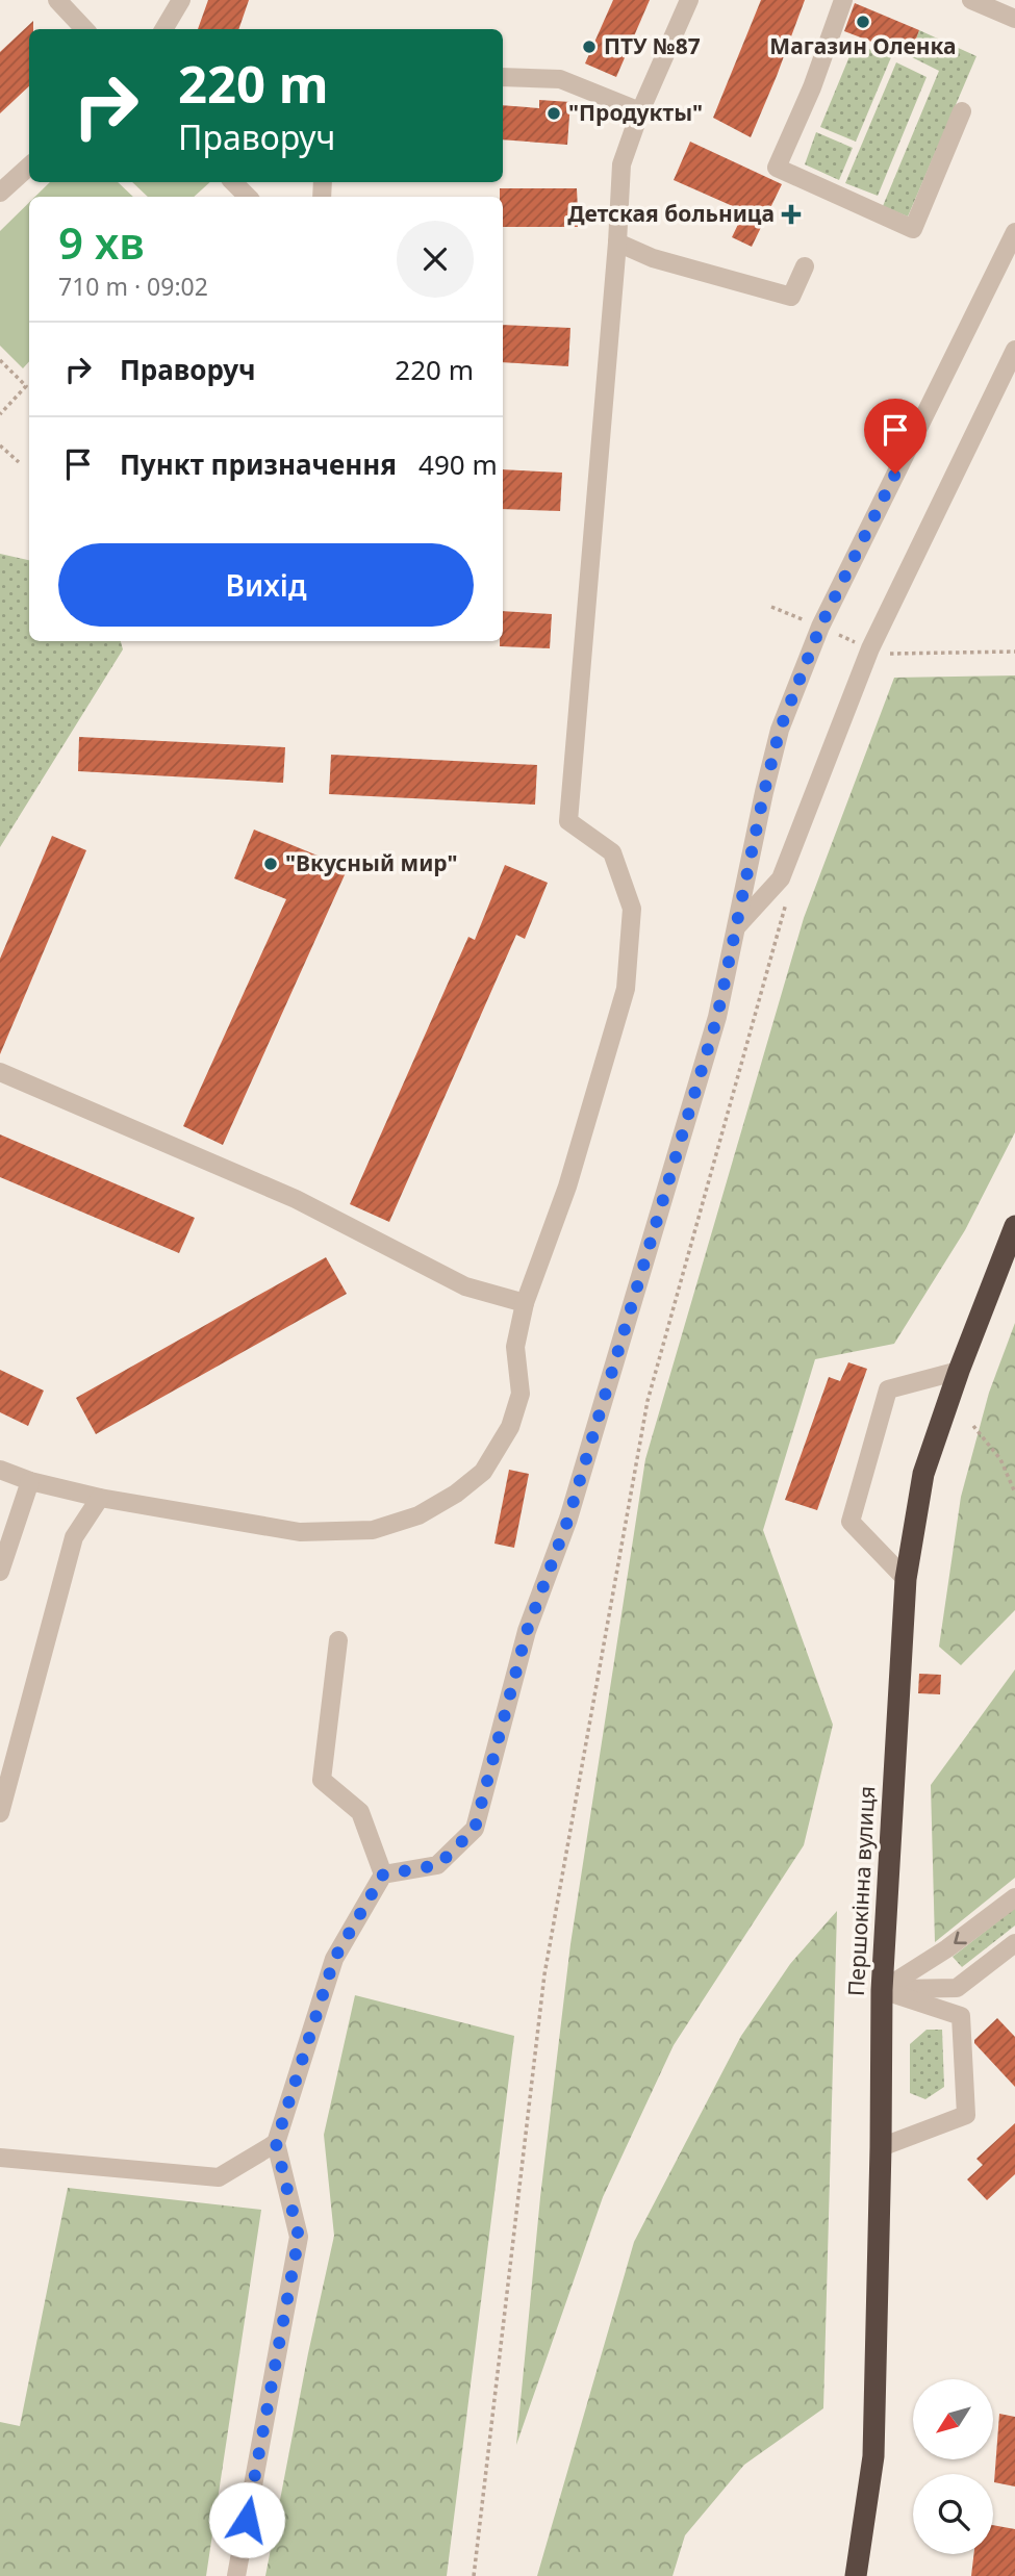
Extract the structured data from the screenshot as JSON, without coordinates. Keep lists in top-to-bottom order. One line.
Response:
{"streets":{"highway":["Першокінна вулиця"]},"places":{"other":["Магазин Оленка","ПТУ №87","\"Продукты\"","\"Вкусный мир\""],"health":["Детская больница"]},"north":"bottom left","page":{"turn":["220 m","Праворуч"],"heading":["9 хв","710 m · 09:02"],"list":[{"name":"Праворуч","value":"220 m"},{"name":"Пункт призначення","value":"490 m"}],"buttons":"Вихід"}}
